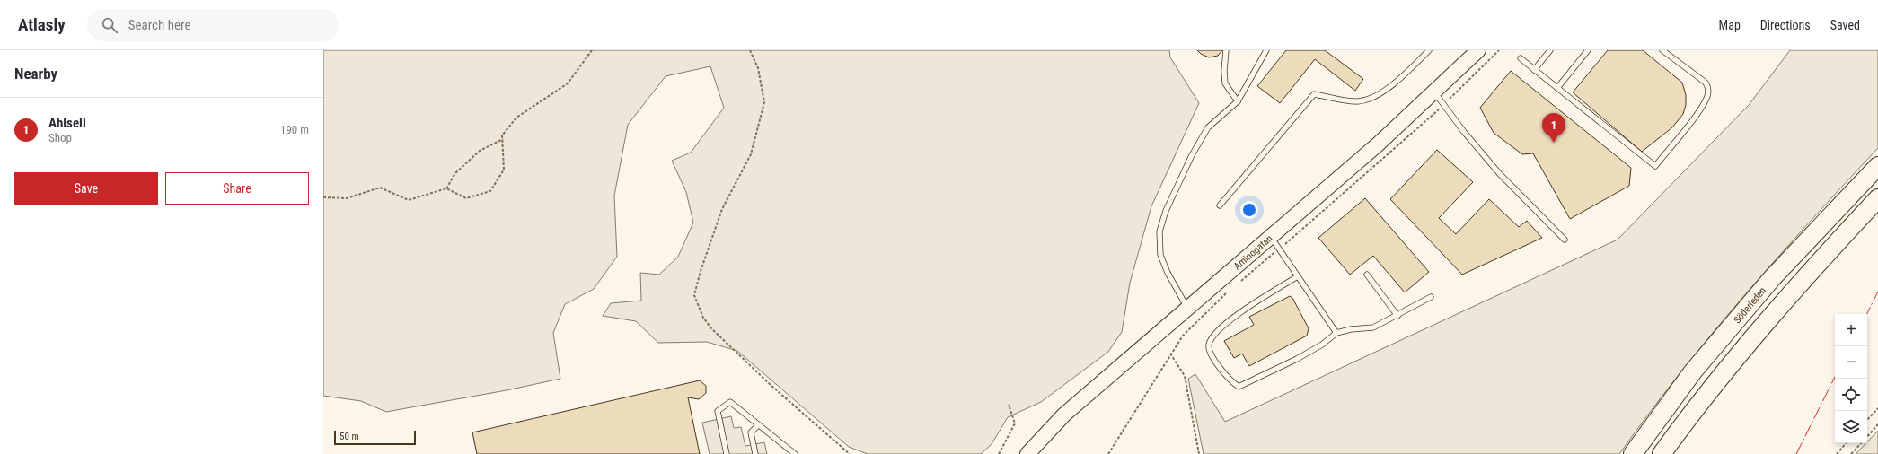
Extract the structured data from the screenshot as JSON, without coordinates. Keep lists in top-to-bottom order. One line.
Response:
{"streets":{"highway":["Söderleden"],"street":["Aminogatan"]},"scale_bar":"50 m","page":{"header":"Atlasly","search":"Search here","nav":["Map","Directions","Saved"],"heading":"Nearby","list":[{"mark":"1","name":"Ahlsell","note":"Shop","value":"190 m"}],"pins":"1","buttons":["Save","Share"],"map_buttons":["+","−"],"scale":"50 m"}}
